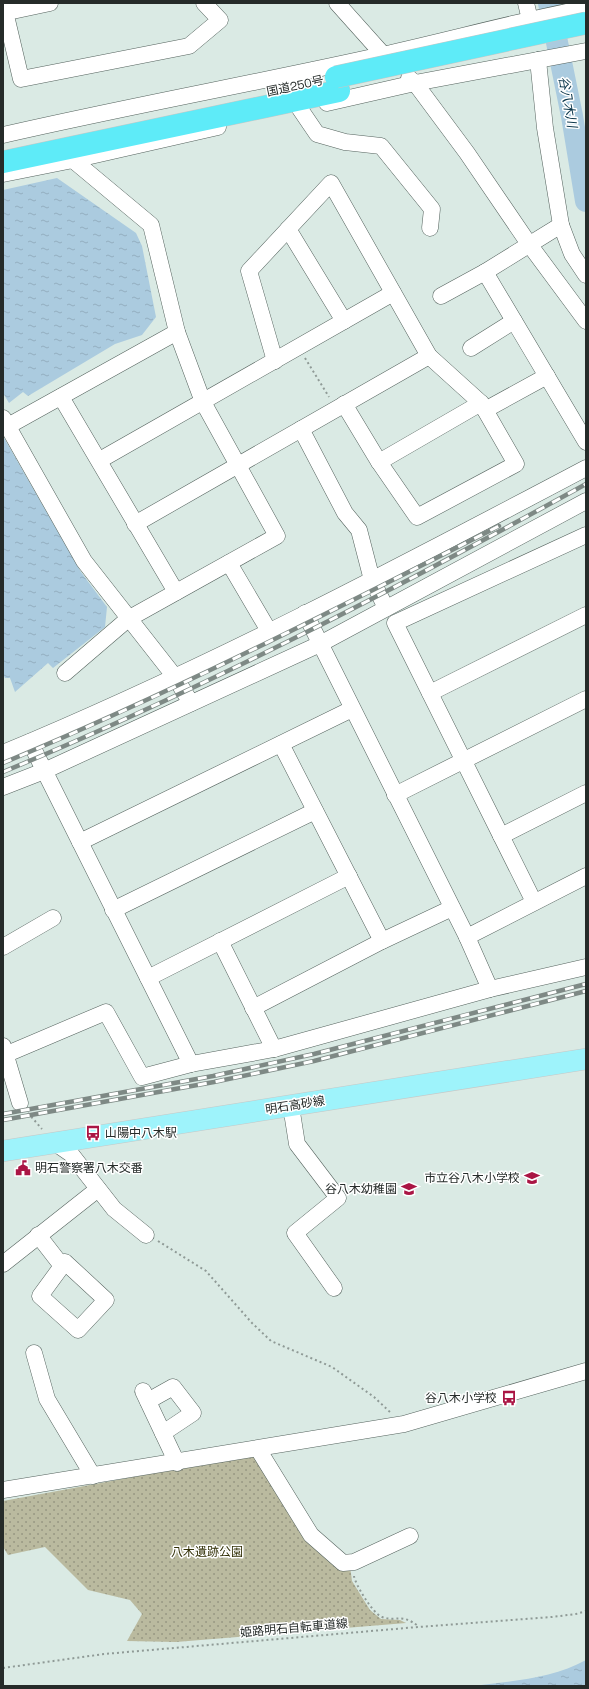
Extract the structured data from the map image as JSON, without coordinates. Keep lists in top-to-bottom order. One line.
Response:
{"streets":{"highway":["国道250号"],"main road":["明石高砂線"],"path":["姫路明石自転車道線"]},"water":["谷八木川"],"parks":["八木遺跡公園"],"places":{"bus stop":["山陽中八木駅","谷八木小学校"],"public building":["明石警察署八木交番"],"school or university":["市立谷八木小学校","谷八木幼稚園"]}}
